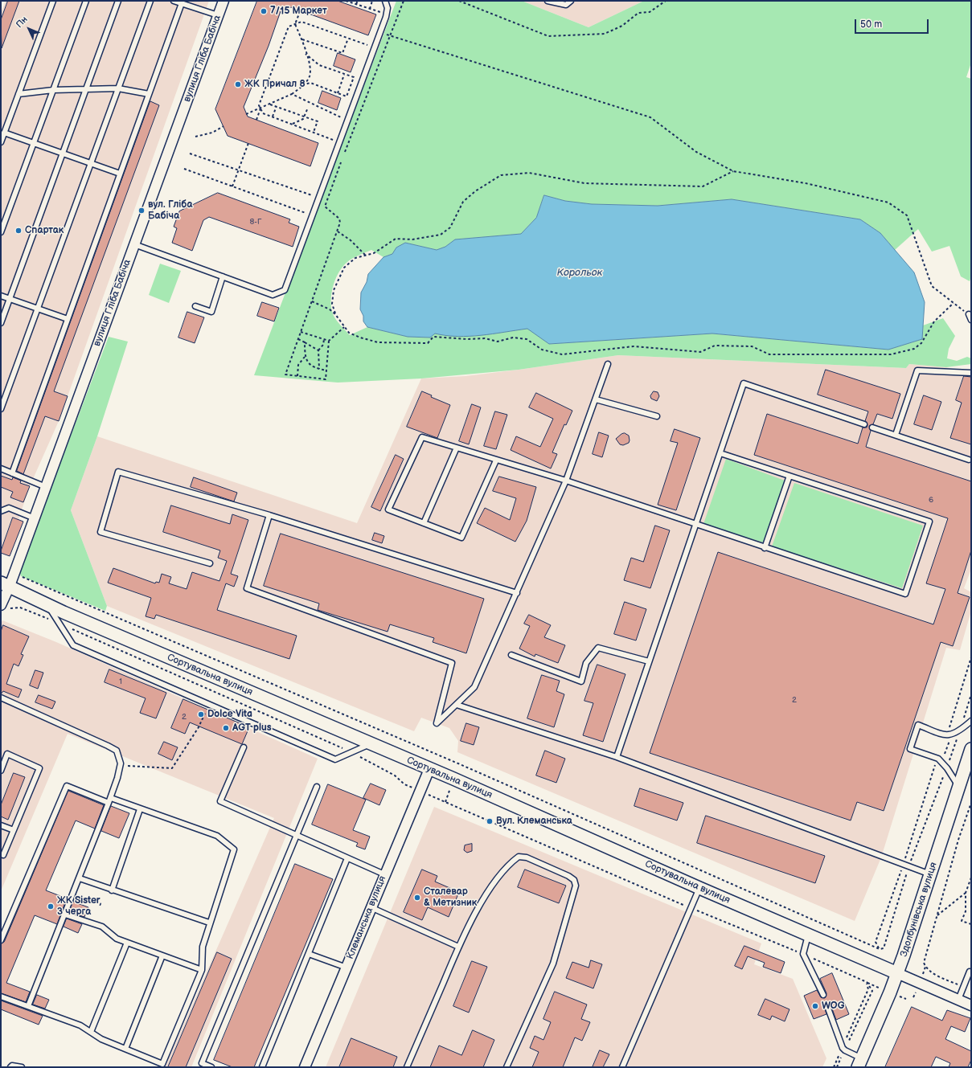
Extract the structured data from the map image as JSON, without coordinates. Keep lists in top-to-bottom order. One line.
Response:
{"streets":{"street":["вулиця Гліба Бабіча","Сортувальна вулиця","Здолбунівська вулиця","Клеманська вулиця"]},"crossings":[["вулиця Гліба Бабіча","Сортувальна вулиця"],["Сортувальна вулиця","Здолбунівська вулиця"],["Сортувальна вулиця","Клеманська вулиця"]],"water":["Корольок"],"places":["7/15 Маркет","ЖК Причал 8","вул. Гліба Бабіча","Спартак","Dolce Vita","AGT plus","Вул. Клеманська","Сталевар & Метизник","ЖК Sister, 3 черга","WOG"],"house_numbers":["8-Г","6","1","2","2"],"scale_bar":"50 m","north":"top left"}
